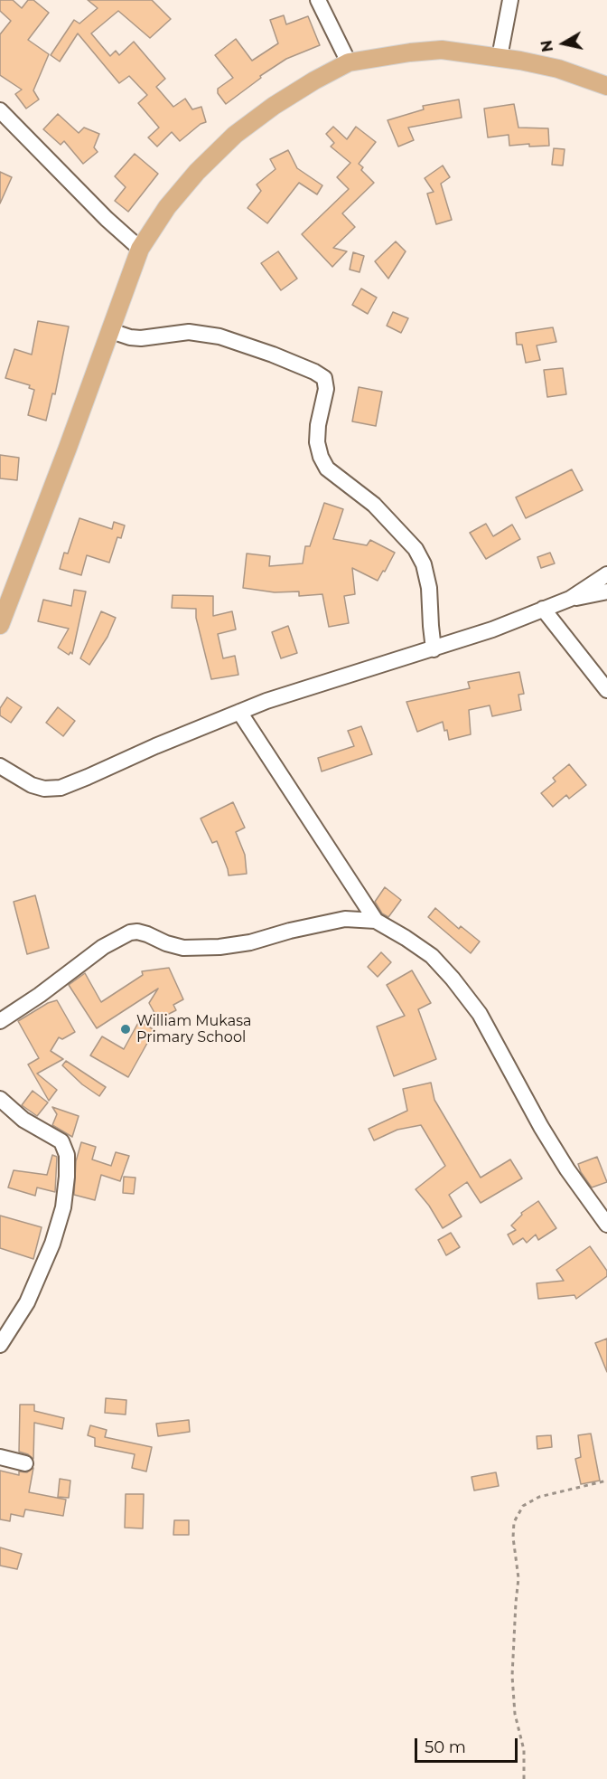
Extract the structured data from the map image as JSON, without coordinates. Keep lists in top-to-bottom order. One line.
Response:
{"places":["William Mukasa Primary School"],"scale_bar":"50 m","north":"left"}
